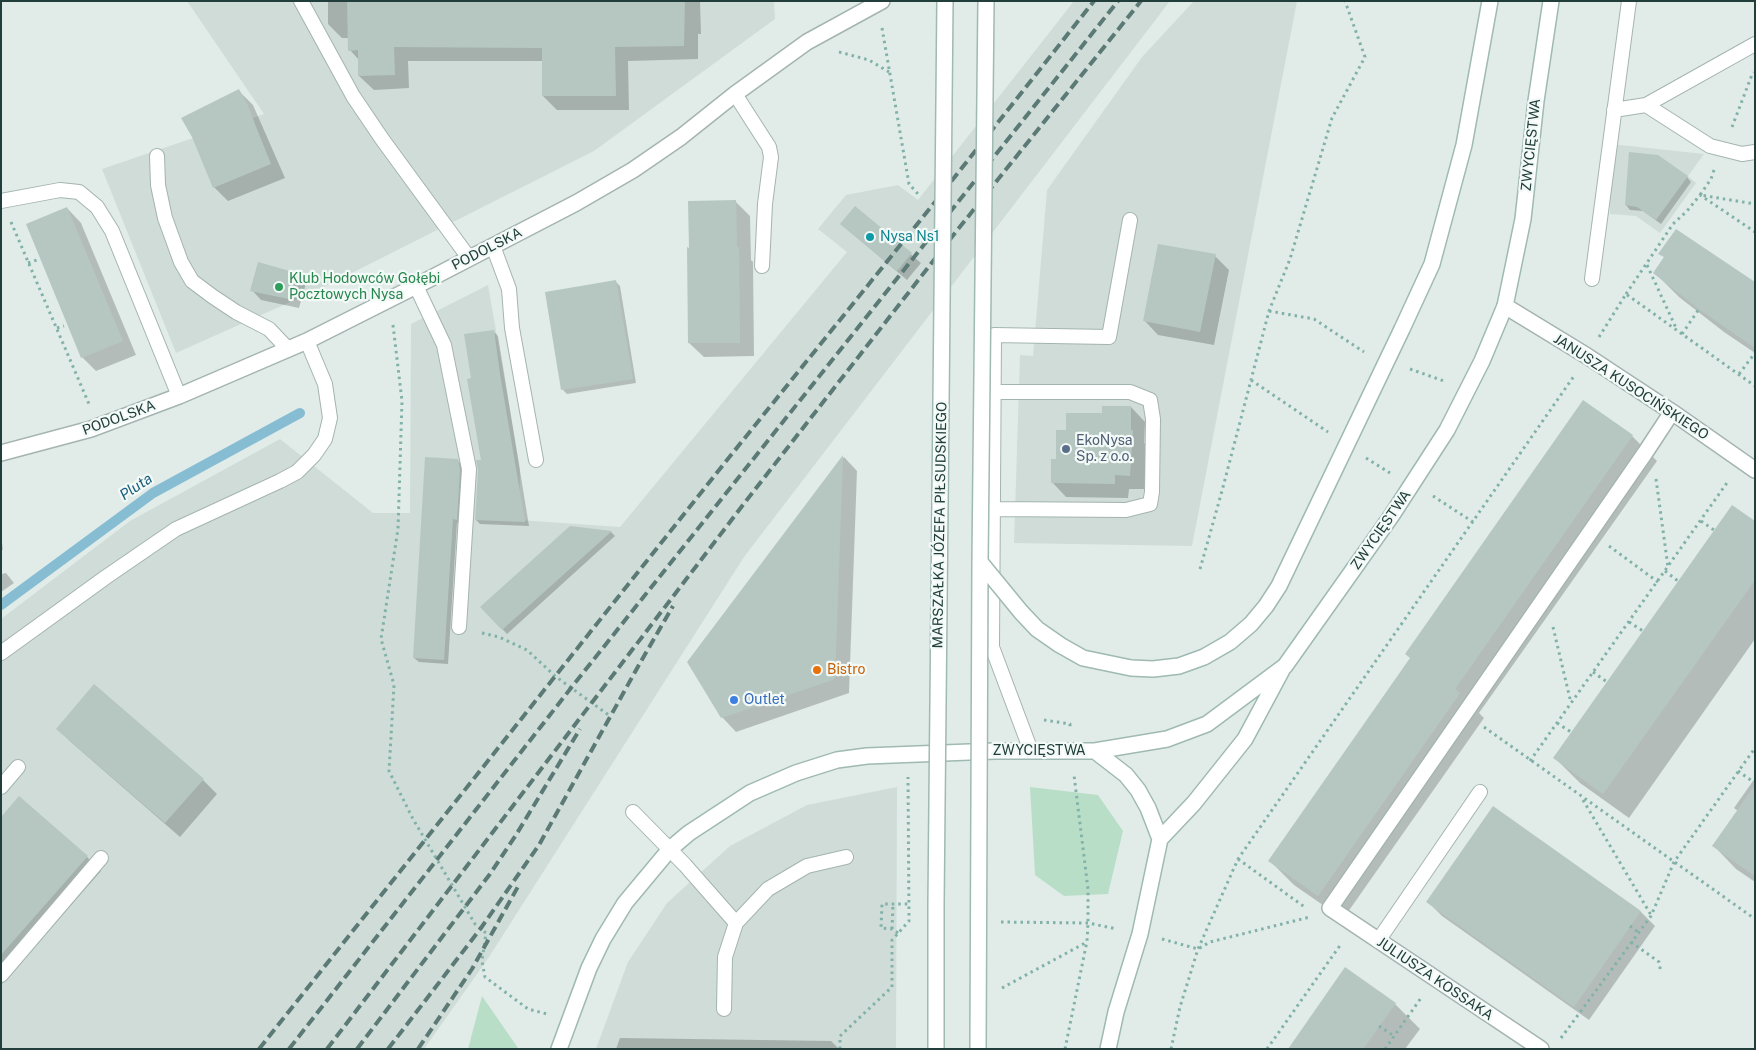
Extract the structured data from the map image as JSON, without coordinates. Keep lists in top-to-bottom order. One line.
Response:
{"streets":{"main road":["ZWYCIĘSTWA","PODOLSKA","JANUSZA KUSOCIŃSKIEGO","MARSZAŁKA JÓZEFA PIŁSUDSKIEGO","JULIUSZA KOSSAKA"]},"crossings":[["ZWYCIĘSTWA","JANUSZA KUSOCIŃSKIEGO"]],"water":["Pluta"],"places":["Nysa Ns1","Klub Hodowców Gołębi Pocztowych Nysa","EkoNysa Sp. z o.o.","Bistro","Outlet"]}
